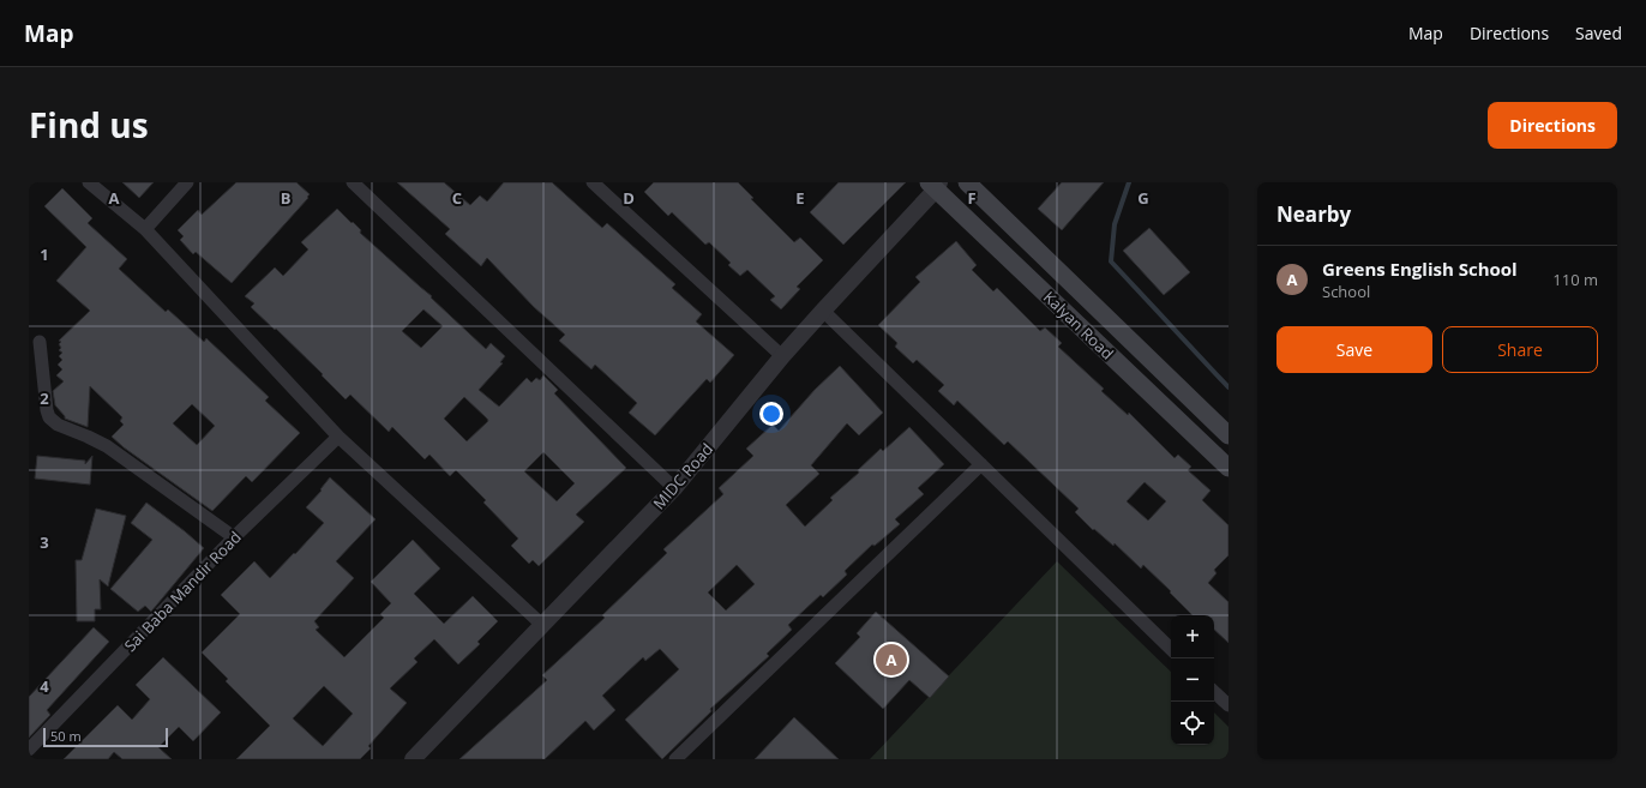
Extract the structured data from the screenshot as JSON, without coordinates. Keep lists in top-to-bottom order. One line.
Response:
{"streets":{"main road":["Kalyan Road"],"street":["MIDC Road","Sai Baba Mandir Road"]},"crossings":[["Kalyan Road","MIDC Road"]],"scale_bar":"50 m","page":{"header":"Map","nav":["Map","Directions","Saved"],"title":"Find us","buttons":["Directions",["Save","Share"]],"heading":"Nearby","list":[{"mark":"A","name":"Greens English School","note":"School","value":"110 m"}],"map_buttons":["+","−"],"pins":"A","scale":"50 m"},"grid":{"columns":["A","B","C","D","E","F","G"],"rows":["1","2","3","4"]}}
